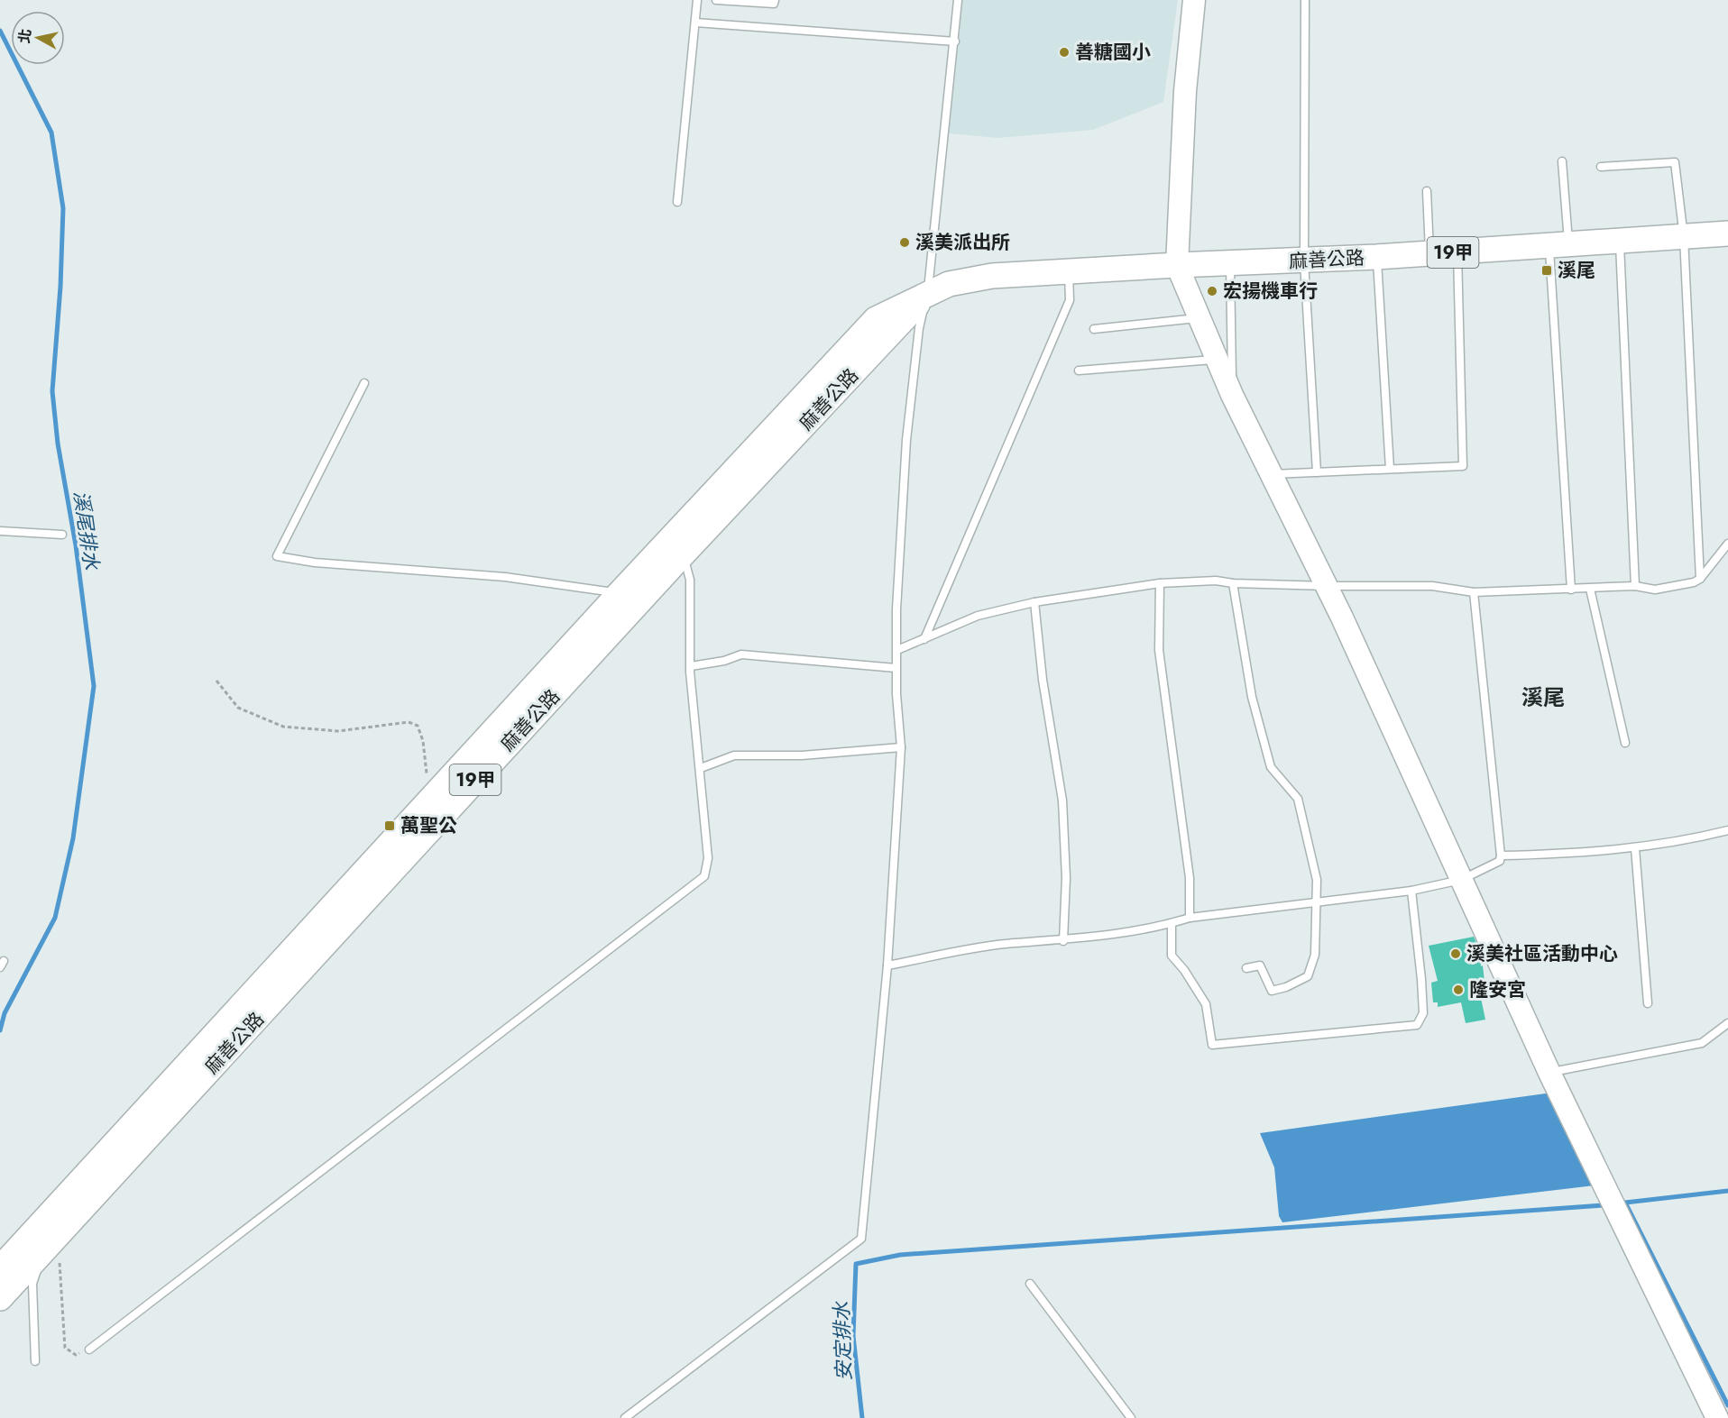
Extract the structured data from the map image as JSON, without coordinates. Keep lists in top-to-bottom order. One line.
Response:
{"streets":{"main road":["19甲","麻善公路"]},"crossings":[["19甲","麻善公路"]],"districts":["溪尾"],"water":["溪尾排水","安定排水"],"places":{"other":["善糖國小","溪美派出所","宏揚機車行","溪美社區活動中心","隆安宮"],"transit":["溪尾","萬聖公"]},"north":"left"}
